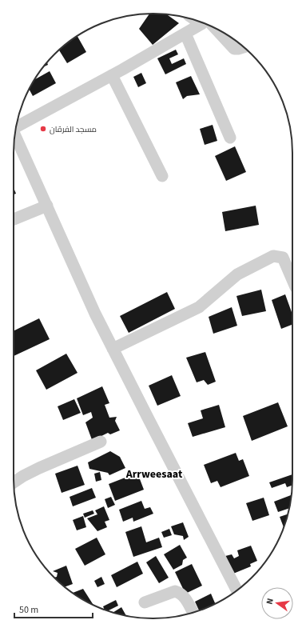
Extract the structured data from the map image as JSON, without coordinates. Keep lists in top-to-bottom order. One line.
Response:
{"districts":["Arrweesaat"],"places":["مسجد الفرقان"],"scale_bar":"50 m","north":"left"}
